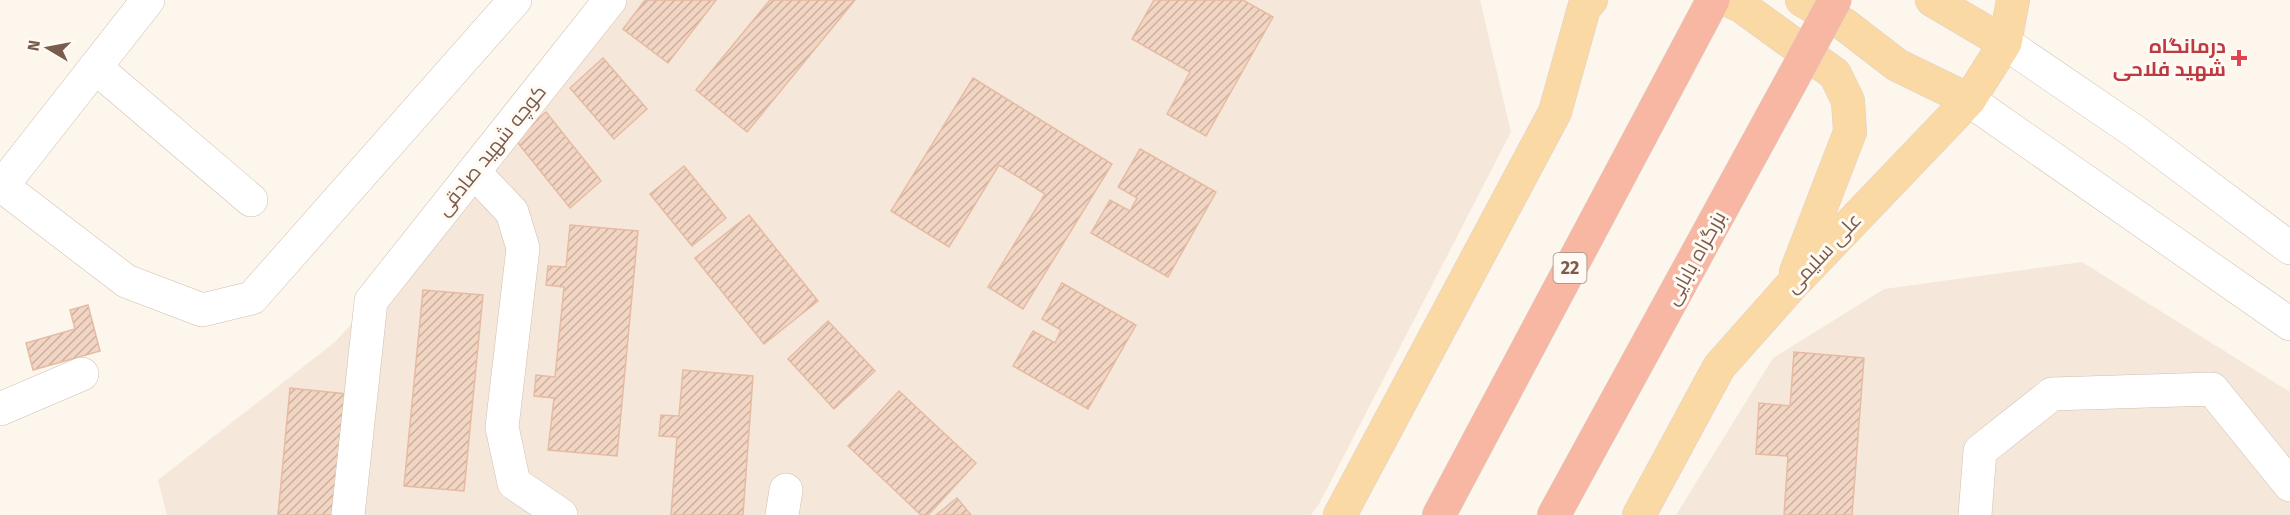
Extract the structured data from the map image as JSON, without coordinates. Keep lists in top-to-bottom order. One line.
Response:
{"streets":{"highway":["بزرگراه بابایی","22"],"main road":["علی سلیمی"],"street":["کوچه شهید صادقی"]},"places":{"health":["درمانگاه شهید فلاحی"]},"north":"left"}
